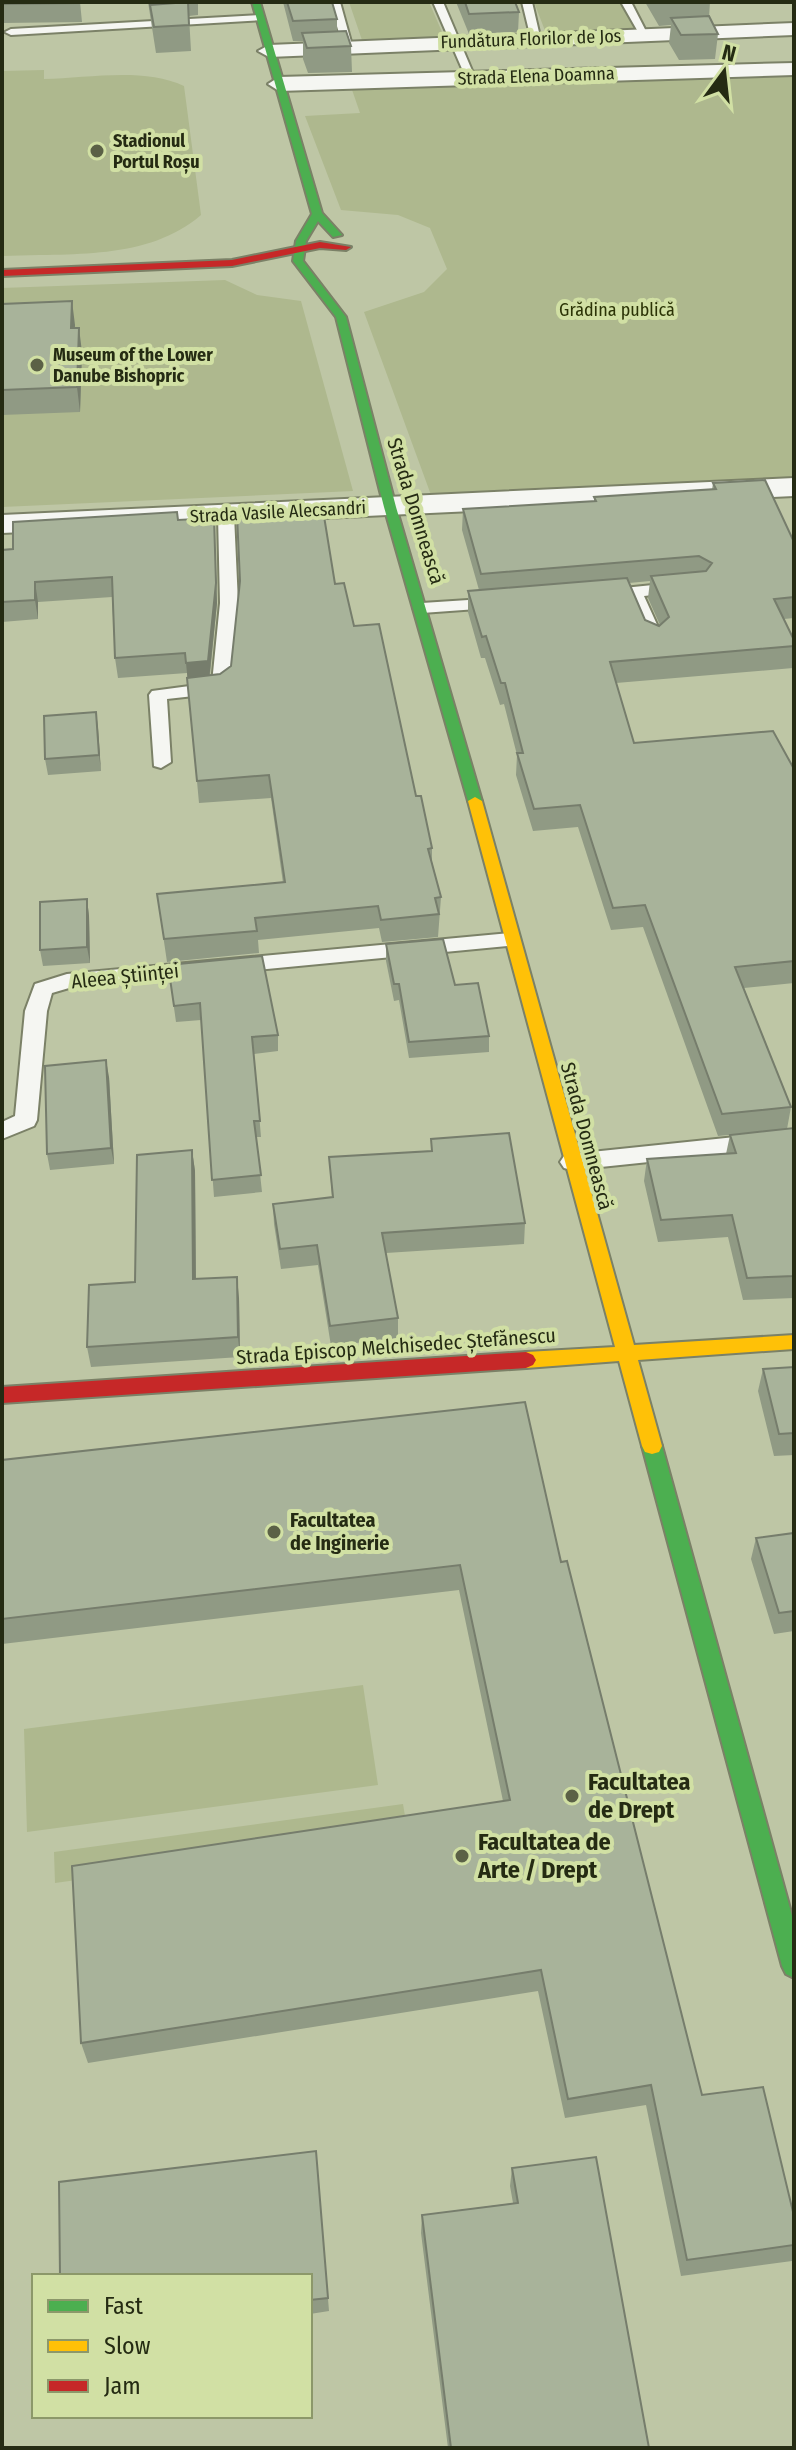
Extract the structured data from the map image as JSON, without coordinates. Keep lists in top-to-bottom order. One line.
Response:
{"streets":{"main road":["Strada Domnească","Strada Episcop Melchisedec Ștefănescu"],"street":["Fundătura Florilor de Jos","Strada Elena Doamna","Strada Vasile Alecsandri"],"lane":["Aleea Științei"]},"crossings":[["Strada Domnească","Strada Vasile Alecsandri"],["Strada Domnească","Aleea Științei"],["Strada Domnească","Strada Episcop Melchisedec Ștefănescu"]],"parks":["Grădina publică"],"places":["Stadionul Portul Roșu","Museum of the Lower Danube Bishopric","Facultatea de Inginerie","Facultatea de Drept","Facultatea de Arte / Drept"],"legend":["Fast","Slow","Jam"],"north":"top"}
